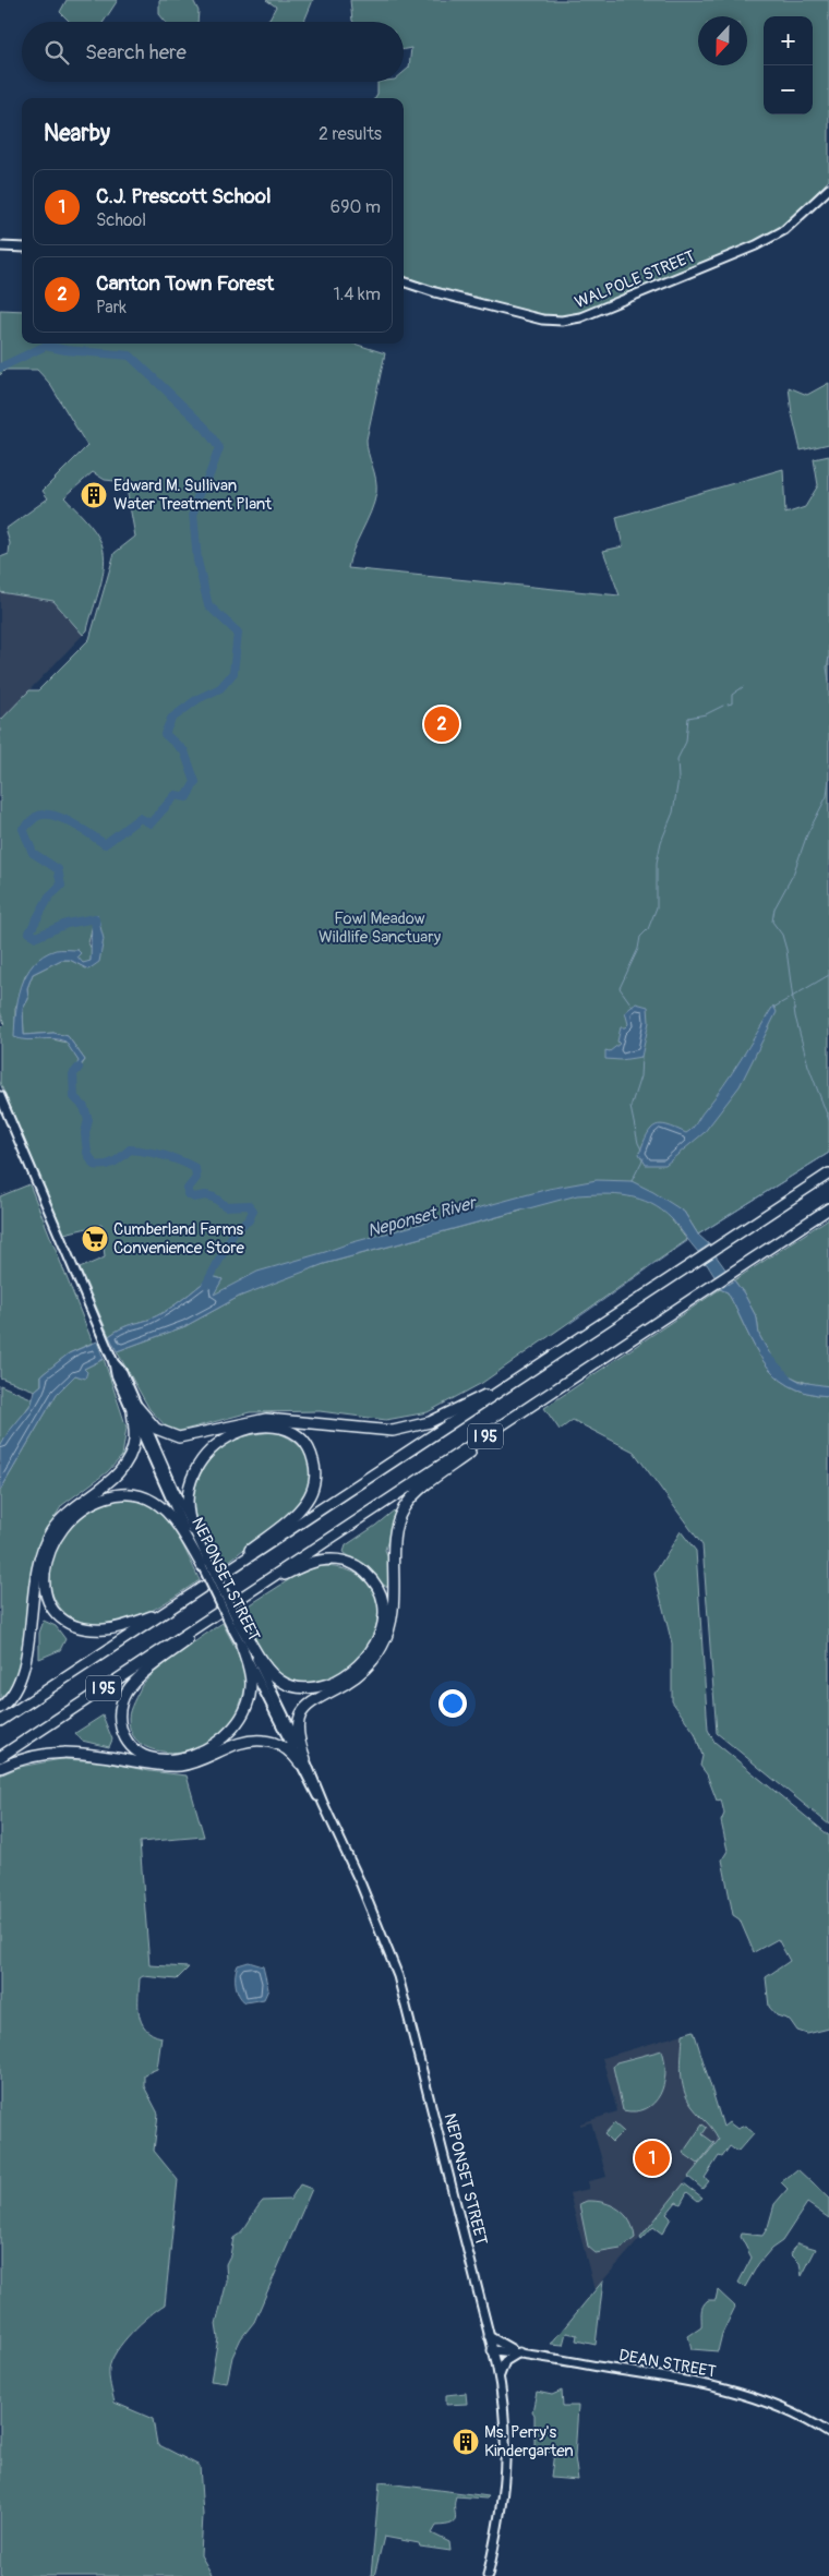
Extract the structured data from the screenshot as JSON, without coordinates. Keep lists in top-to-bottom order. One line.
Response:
{"streets":{"highway":["I 95"],"main road":["WALPOLE STREET","NEPONSET STREET","DEAN STREET"]},"crossings":[["NEPONSET STREET","DEAN STREET"]],"water":["Neponset River"],"parks":["Fowl Meadow Wildlife Sanctuary"],"places":{"building":["Edward M. Sullivan Water Treatment Plant","Ms. Perry's Kindergarten"],"supermarket":["Cumberland Farms Convenience Store"]},"north":"bottom","page":{"map_buttons":["+","−"],"search":"Search here","heading":["Nearby","2 results"],"list":[{"mark":"1","name":"C.J. Prescott School","note":"School","value":"690 m"},{"mark":"2","name":"Canton Town Forest","note":"Park","value":"1.4 km"}],"pins":["2","1"]}}
